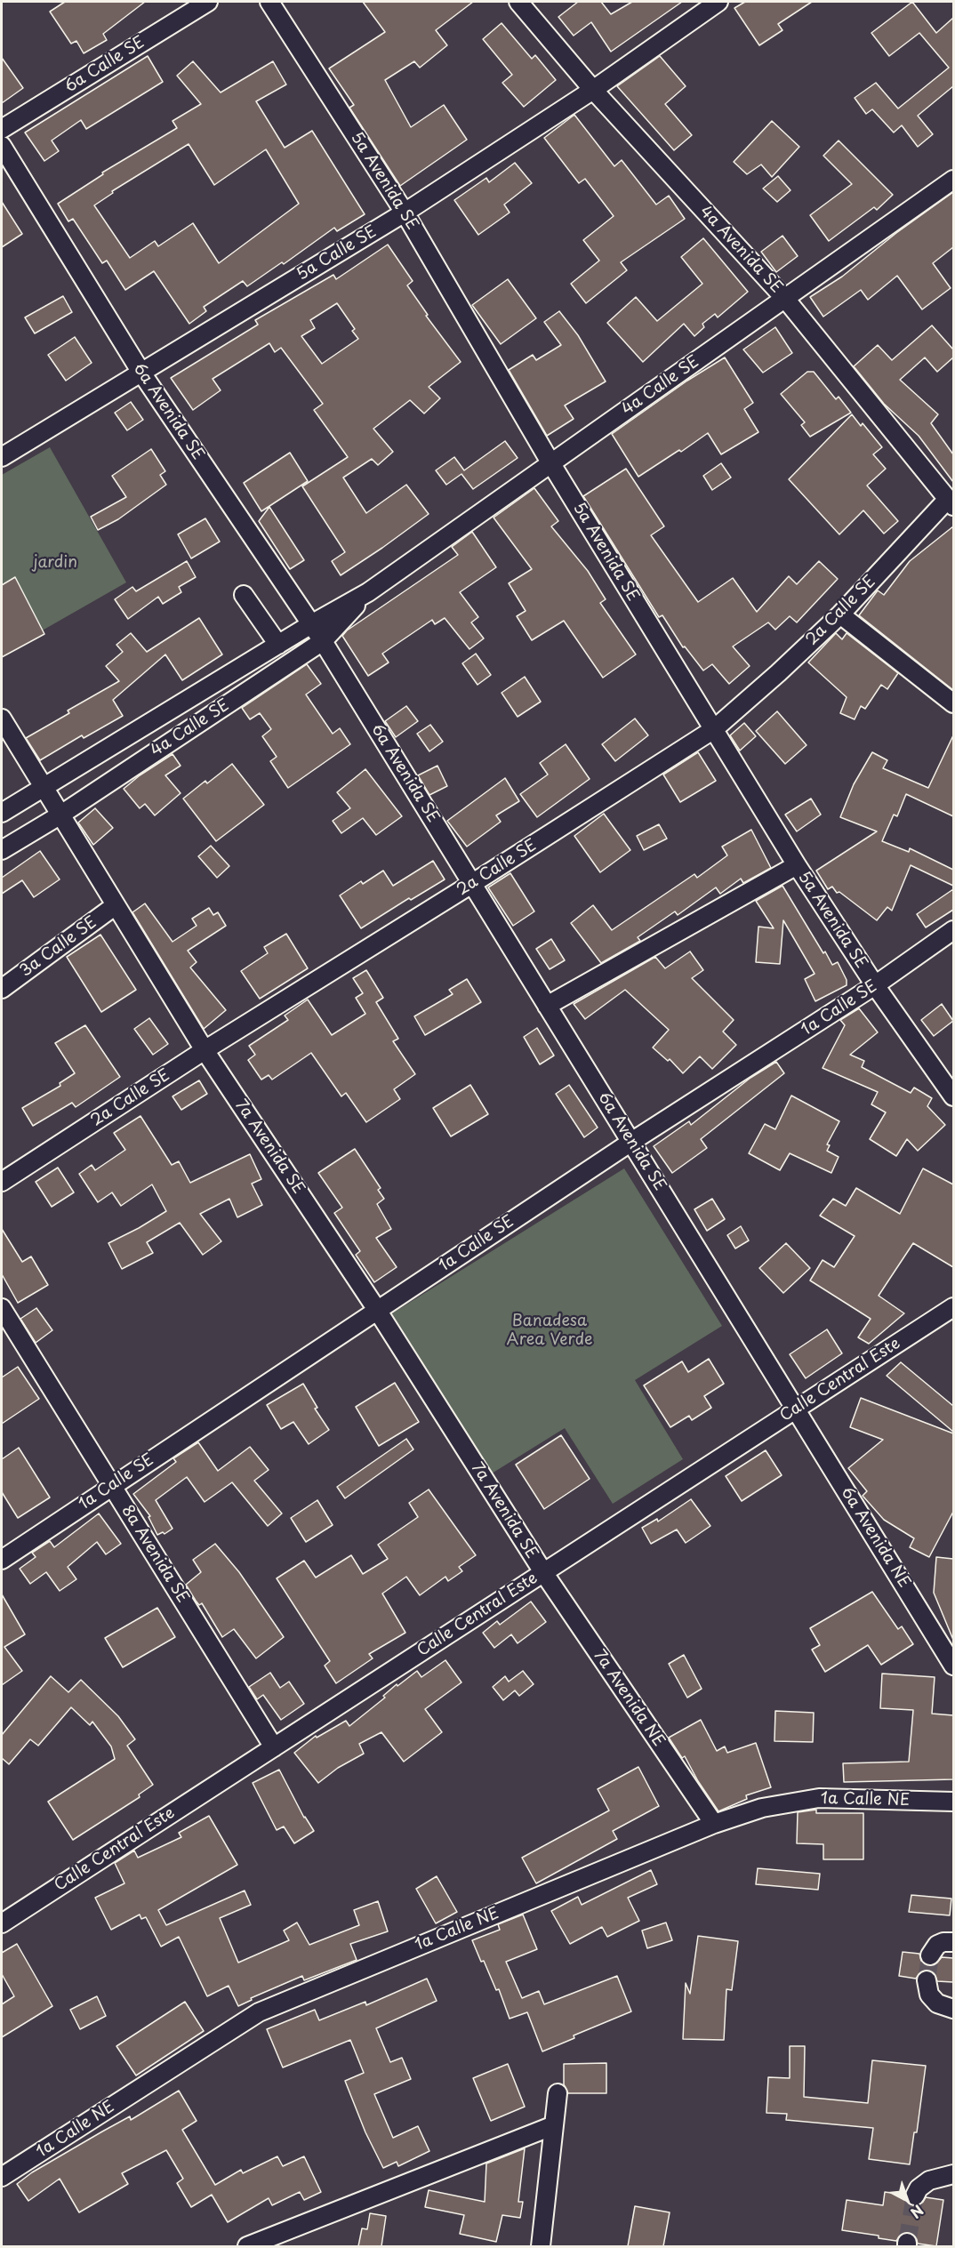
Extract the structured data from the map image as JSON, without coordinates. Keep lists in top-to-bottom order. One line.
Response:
{"streets":{"street":["6a Calle SE","5a Avenida SE","4a Avenida SE","5a Calle SE","4a Calle SE","6a Avenida SE","2a Calle SE","3a Calle SE","1a Calle SE","7a Avenida SE","Calle Central Este","6a Avenida NE","8a Avenida SE","7a Avenida NE","1a Calle NE"]},"crossings":[["5a Avenida SE","5a Calle SE"],["5a Avenida SE","4a Calle SE"],["5a Avenida SE","2a Calle SE"],["5a Avenida SE","1a Calle SE"],["4a Avenida SE","5a Calle SE"],["4a Avenida SE","4a Calle SE"],["4a Avenida SE","2a Calle SE"],["5a Calle SE","6a Avenida SE"],["4a Calle SE","6a Avenida SE"],["4a Calle SE","7a Avenida SE"],["6a Avenida SE","2a Calle SE"],["6a Avenida SE","1a Calle SE"],["6a Avenida SE","Calle Central Este"],["6a Avenida SE","6a Avenida NE"],["2a Calle SE","7a Avenida SE"],["3a Calle SE","7a Avenida SE"],["1a Calle SE","7a Avenida SE"],["1a Calle SE","8a Avenida SE"],["7a Avenida SE","Calle Central Este"],["7a Avenida SE","7a Avenida NE"],["Calle Central Este","6a Avenida NE"],["Calle Central Este","8a Avenida SE"],["Calle Central Este","7a Avenida NE"],["7a Avenida NE","1a Calle NE"]],"parks":["jardin","Banadesa Area Verde"],"north":"bottom right"}
